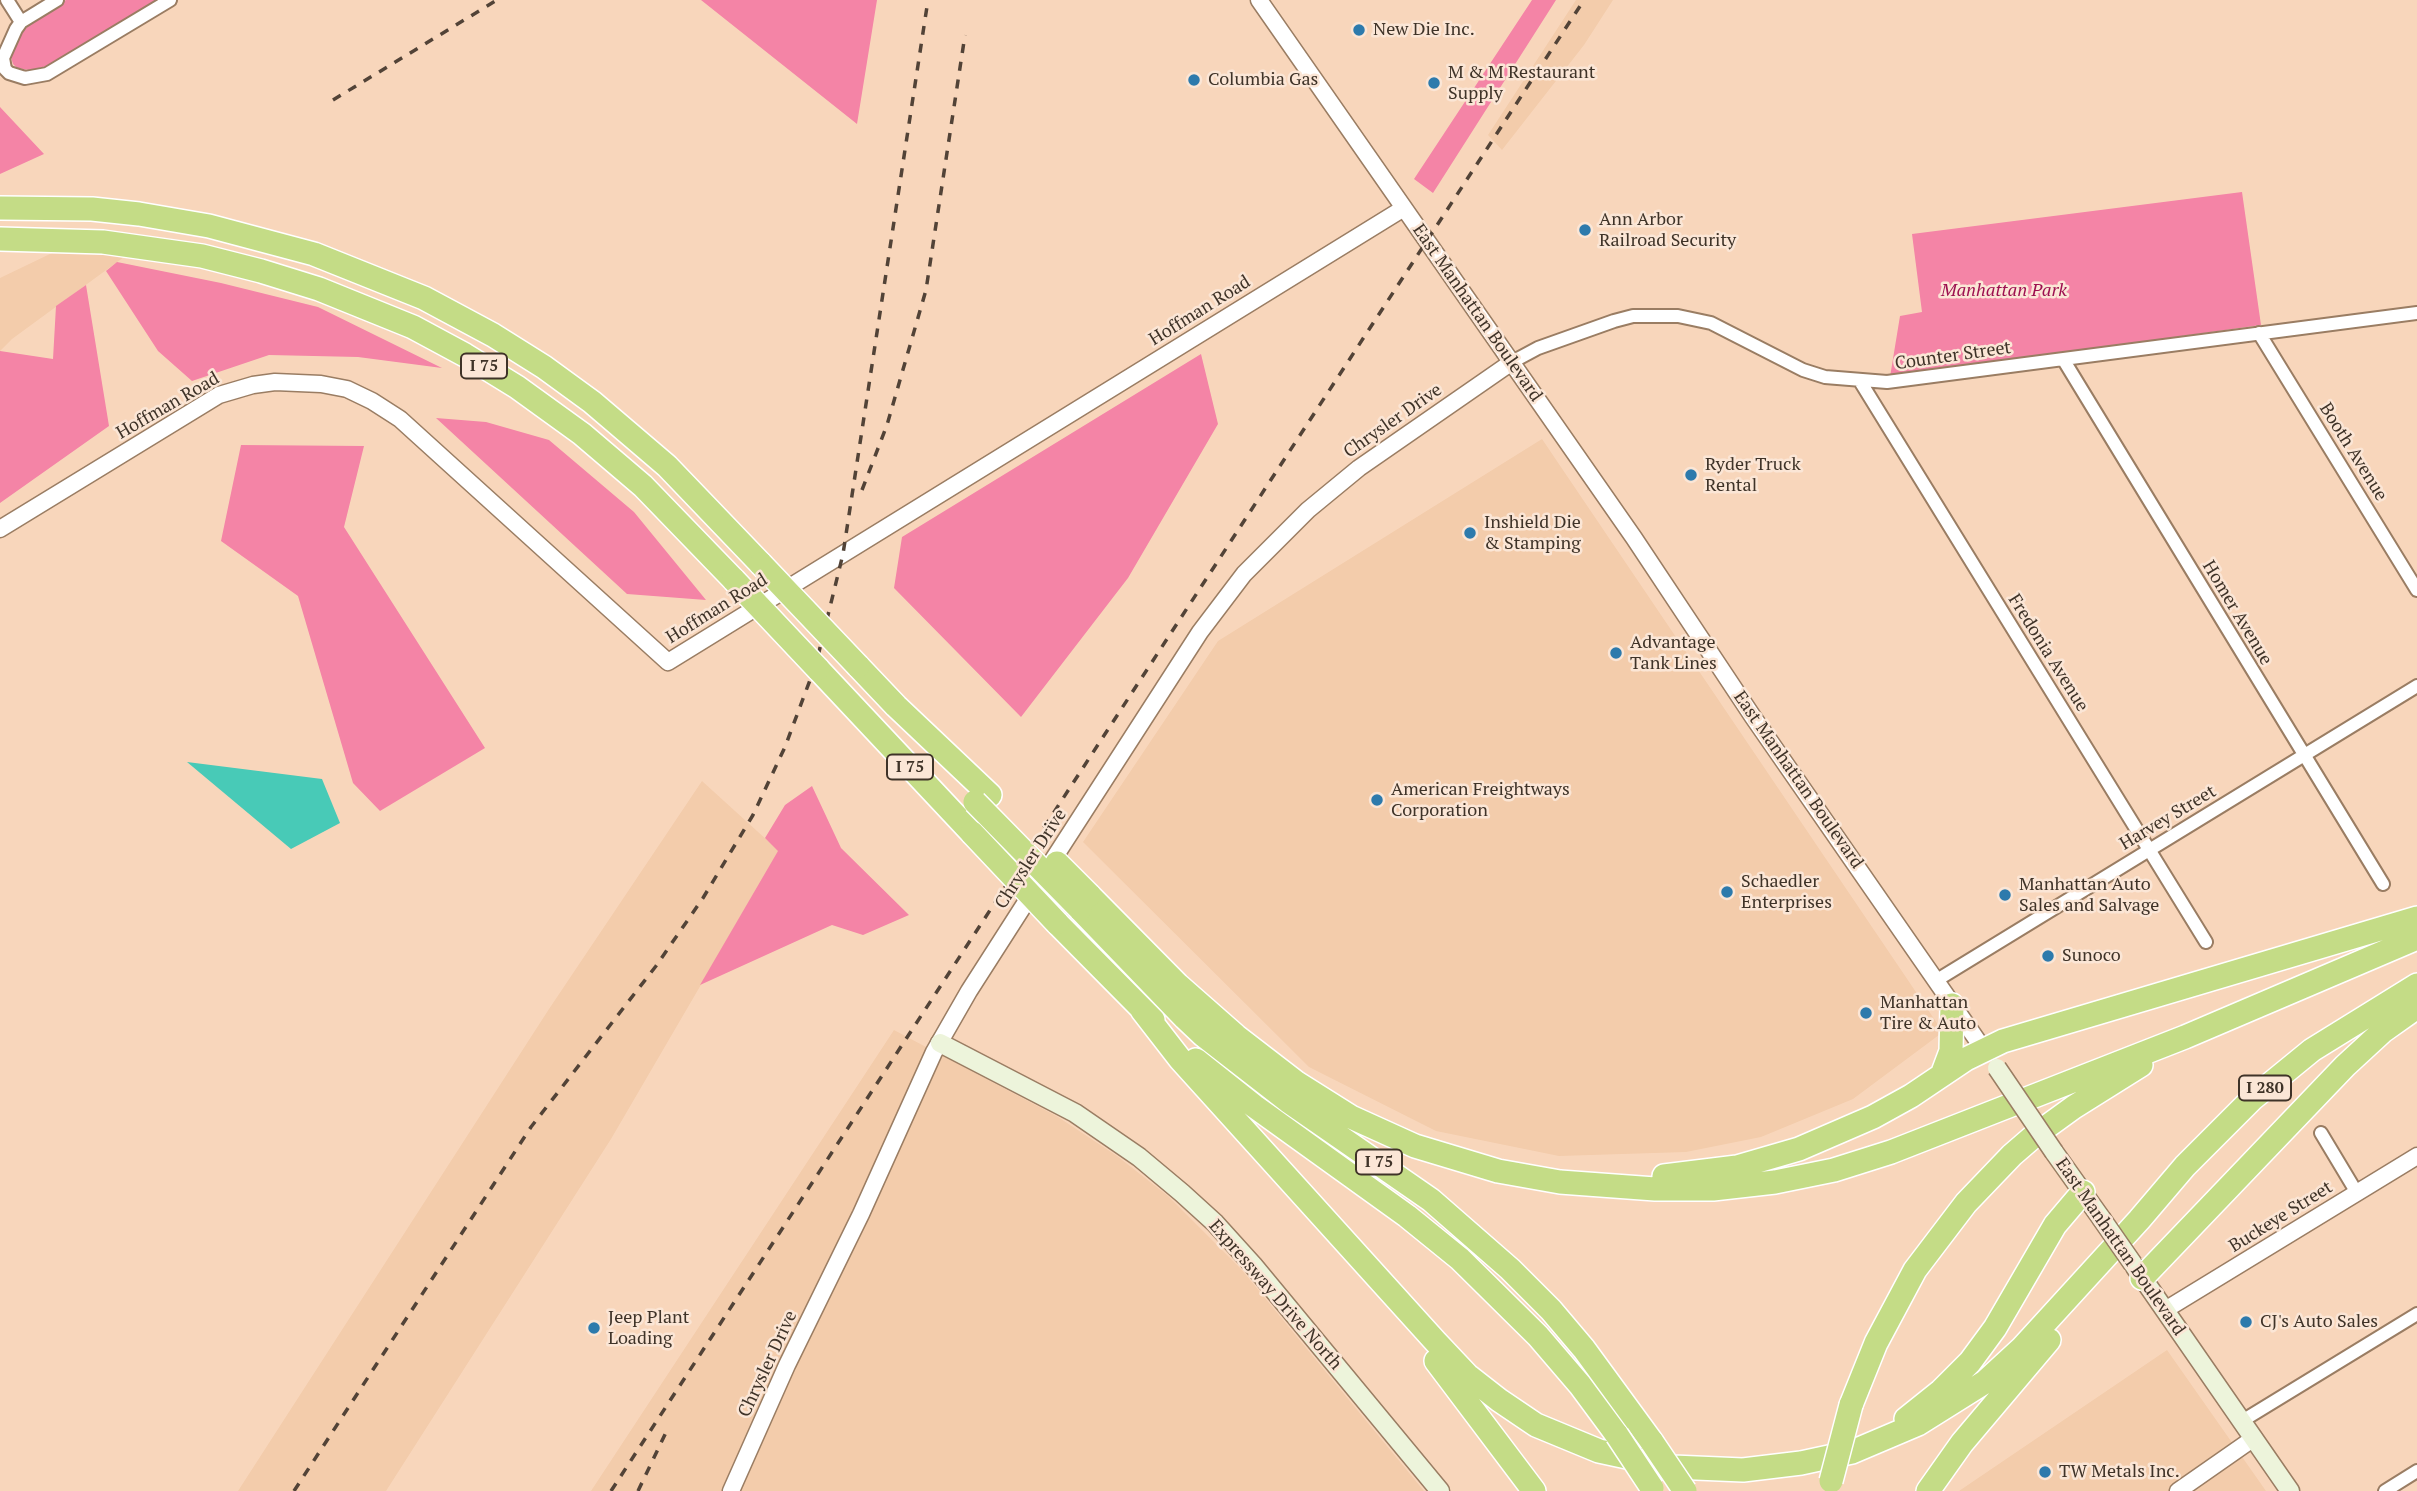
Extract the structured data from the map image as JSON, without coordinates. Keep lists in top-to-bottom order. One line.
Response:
{"streets":{"highway":["I 75","I 280"],"main road":["East Manhattan Boulevard","Expressway Drive North"],"street":["Hoffman Road","Counter Street","Chrysler Drive","Booth Avenue","Homer Avenue","Fredonia Avenue","Harvey Street","Buckeye Street"]},"crossings":[["Hoffman Road","East Manhattan Boulevard"],["East Manhattan Boulevard","Counter Street"],["East Manhattan Boulevard","Chrysler Drive"],["East Manhattan Boulevard","Harvey Street"],["East Manhattan Boulevard","Buckeye Street"],["Counter Street","Chrysler Drive"],["Counter Street","Booth Avenue"],["Counter Street","Homer Avenue"],["Counter Street","Fredonia Avenue"],["Chrysler Drive","Expressway Drive North"],["Homer Avenue","Harvey Street"],["Fredonia Avenue","Harvey Street"]],"parks":["Manhattan Park"],"places":["New Die Inc.","Columbia Gas","M & M Restaurant Supply","Ann Arbor Railroad Security","Ryder Truck Rental","Inshield Die & Stamping","Advantage Tank Lines","American Freightways Corporation","Schaedler Enterprises","Manhattan Auto Sales and Salvage","Sunoco","Manhattan Tire & Auto","CJ's Auto Sales","Jeep Plant Loading","TW Metals Inc."]}
